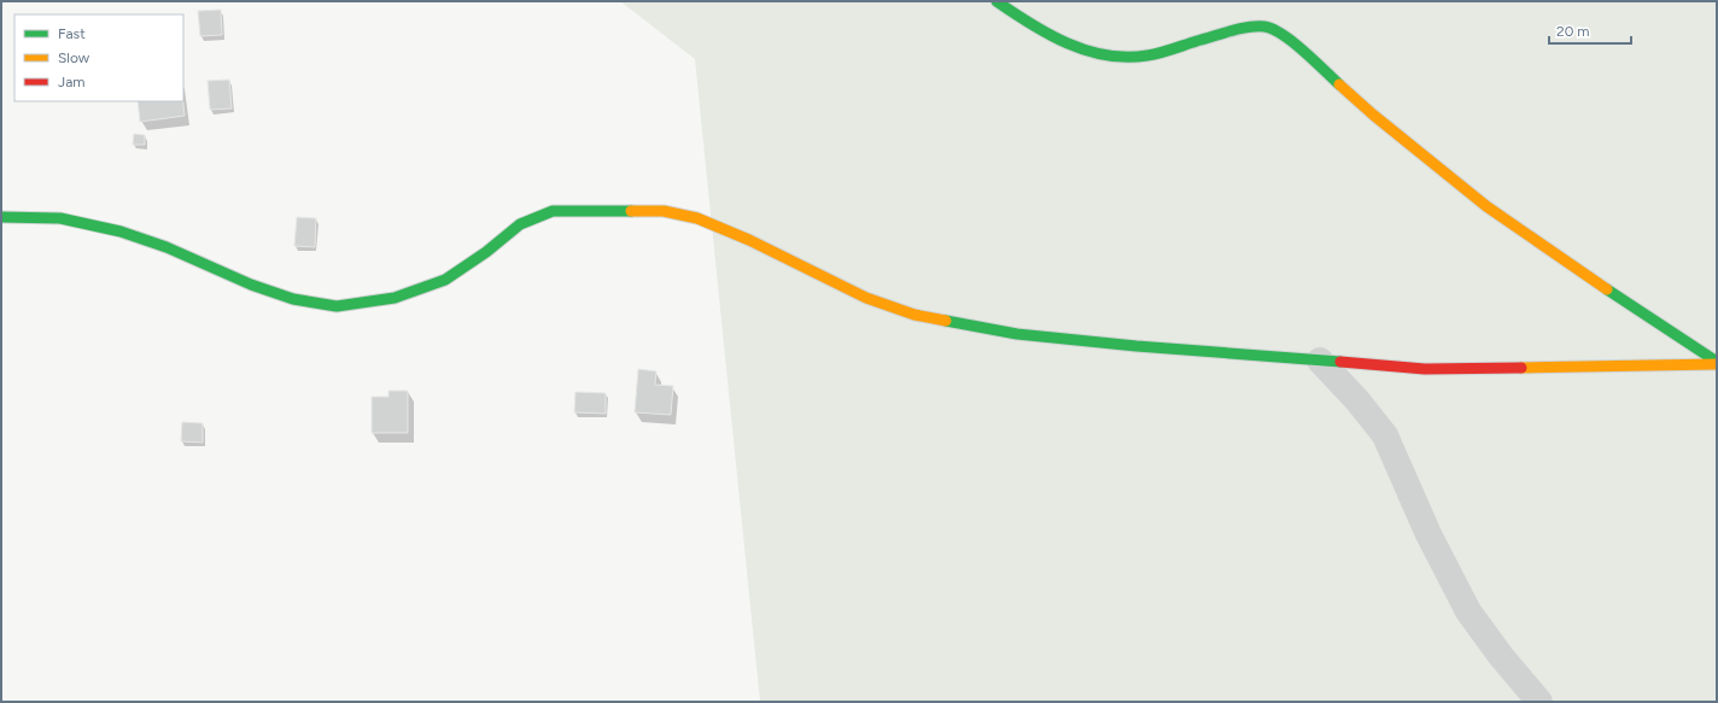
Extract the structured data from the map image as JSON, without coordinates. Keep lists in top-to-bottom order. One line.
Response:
{"legend":["Fast","Slow","Jam"],"scale_bar":"20 m"}
